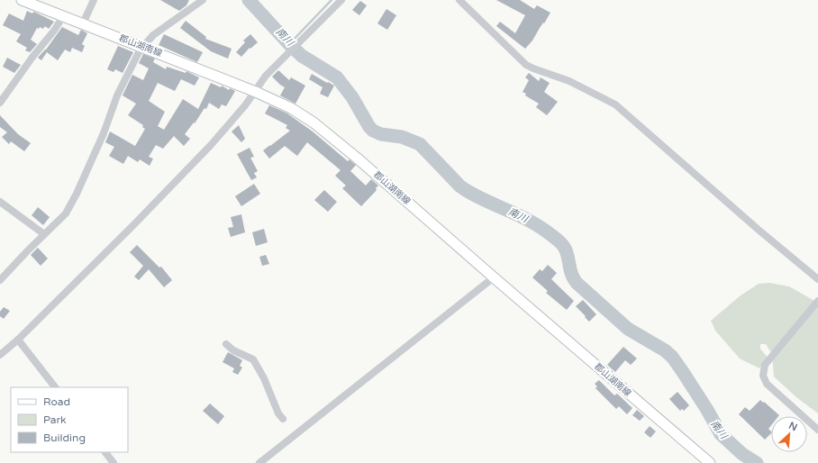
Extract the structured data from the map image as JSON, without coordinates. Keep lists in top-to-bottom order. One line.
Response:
{"streets":{"main road":["郡山湖南線"]},"water":["南川"],"legend":["Road","Park","Building"],"north":"top right"}
